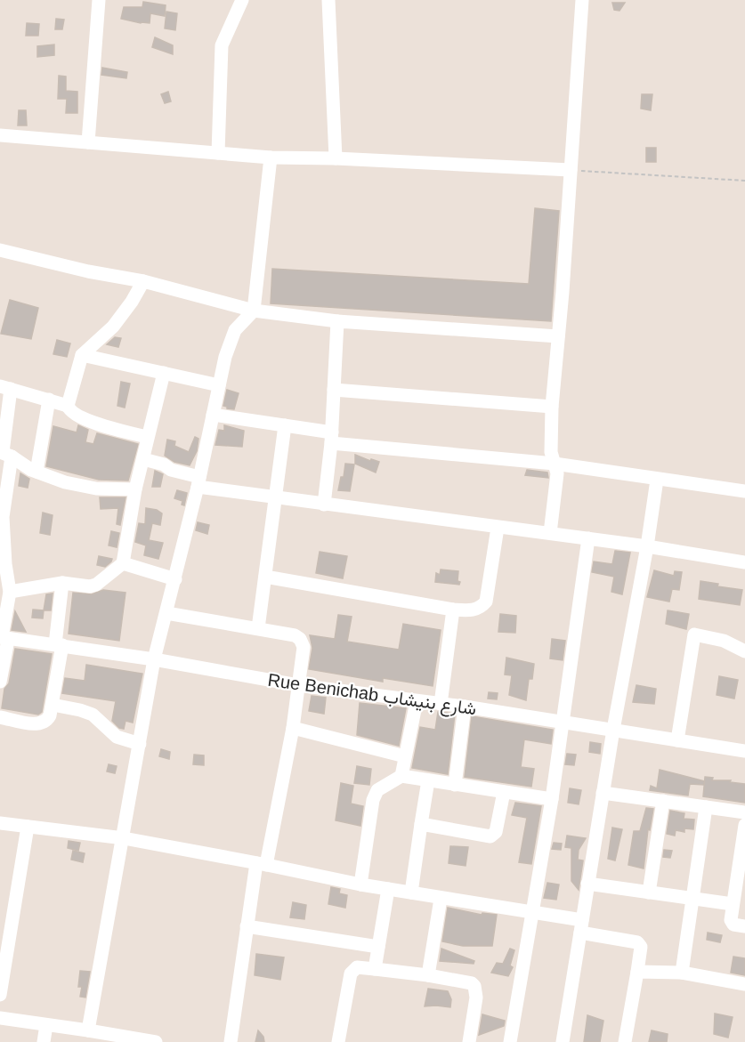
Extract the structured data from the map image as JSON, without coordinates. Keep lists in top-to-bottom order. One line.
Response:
{"streets":{"street":["Rue Benichab شارع بنيشاب"]}}
